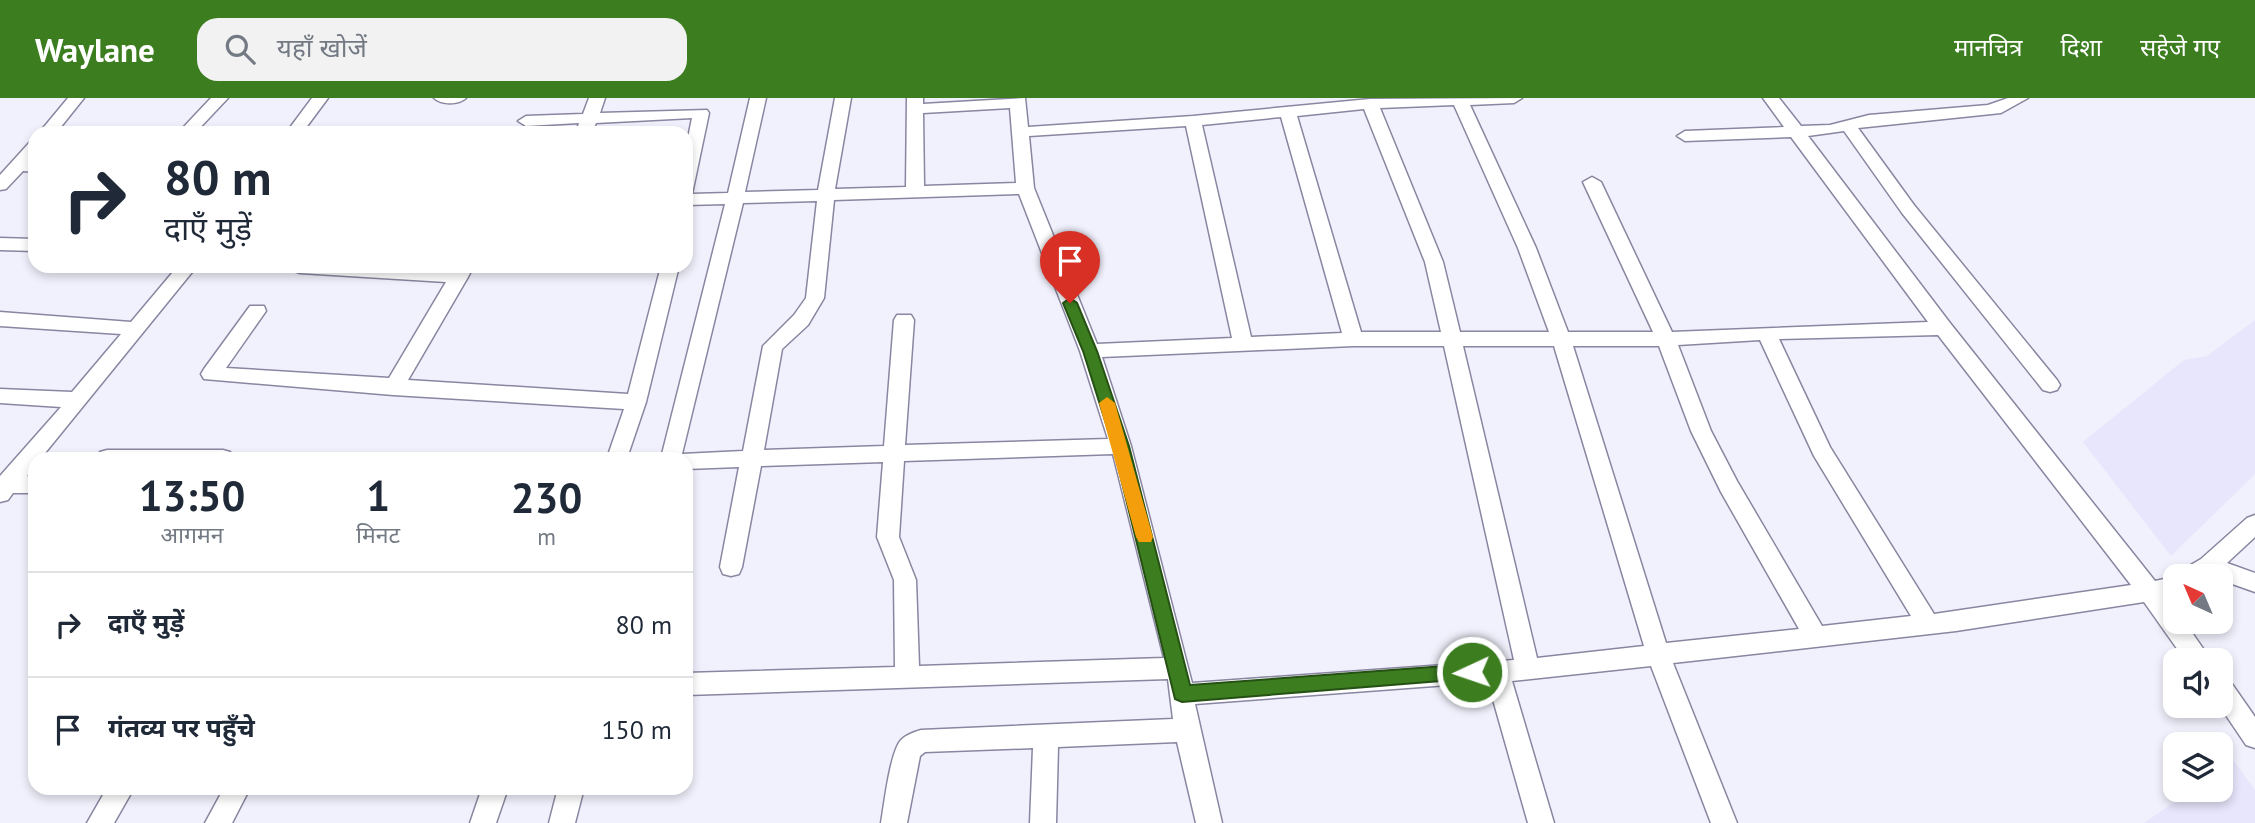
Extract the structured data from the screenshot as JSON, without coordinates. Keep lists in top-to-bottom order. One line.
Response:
{"north":"top left","page":{"header":"Waylane","search":"यहाँ खोजें","nav":["मानचित्र","दिशा","सहेजे गए"],"turn":["80 m","दाएँ मुड़ें"],"eta":["13:50","आगमन","1","मिनट","230","m"],"list":[{"name":"दाएँ मुड़ें","value":"80 m"},{"name":"गंतव्य पर पहुँचे","value":"150 m"}]}}
